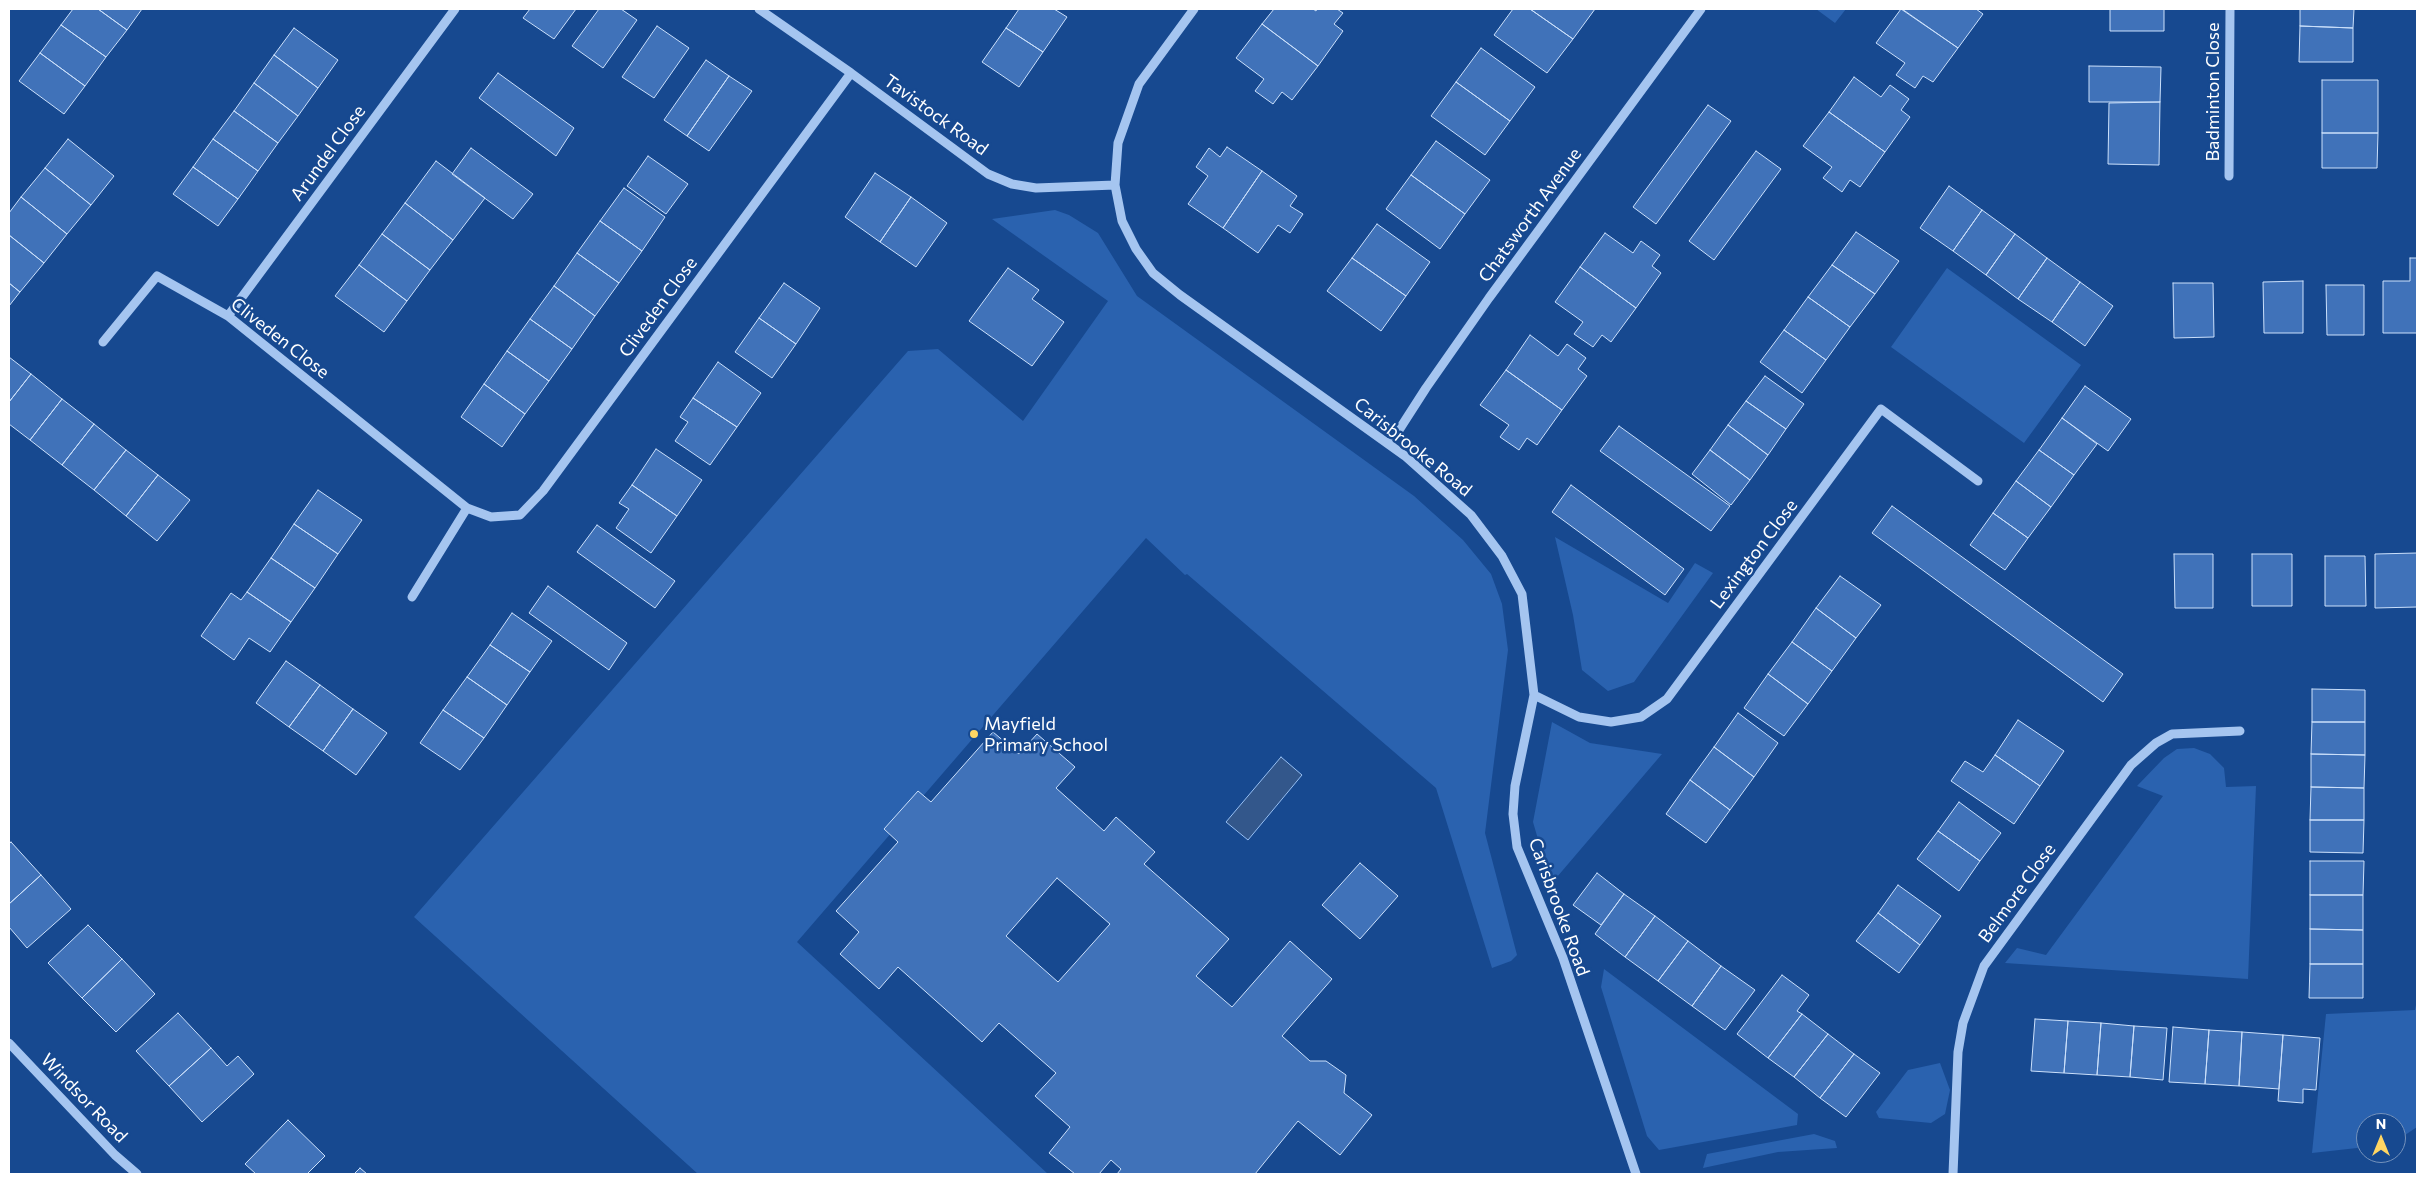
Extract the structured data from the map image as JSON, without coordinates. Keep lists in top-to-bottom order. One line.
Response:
{"streets":{"street":["Badminton Close","Tavistock Road","Arundel Close","Chatsworth Avenue","Cliveden Close","Carisbrooke Road","Lexington Close","Belmore Close","Windsor Road"]},"crossings":[["Tavistock Road","Cliveden Close"],["Tavistock Road","Carisbrooke Road"],["Arundel Close","Cliveden Close"],["Chatsworth Avenue","Carisbrooke Road"],["Carisbrooke Road","Lexington Close"]],"places":["Mayfield Primary School"],"north":"top"}
